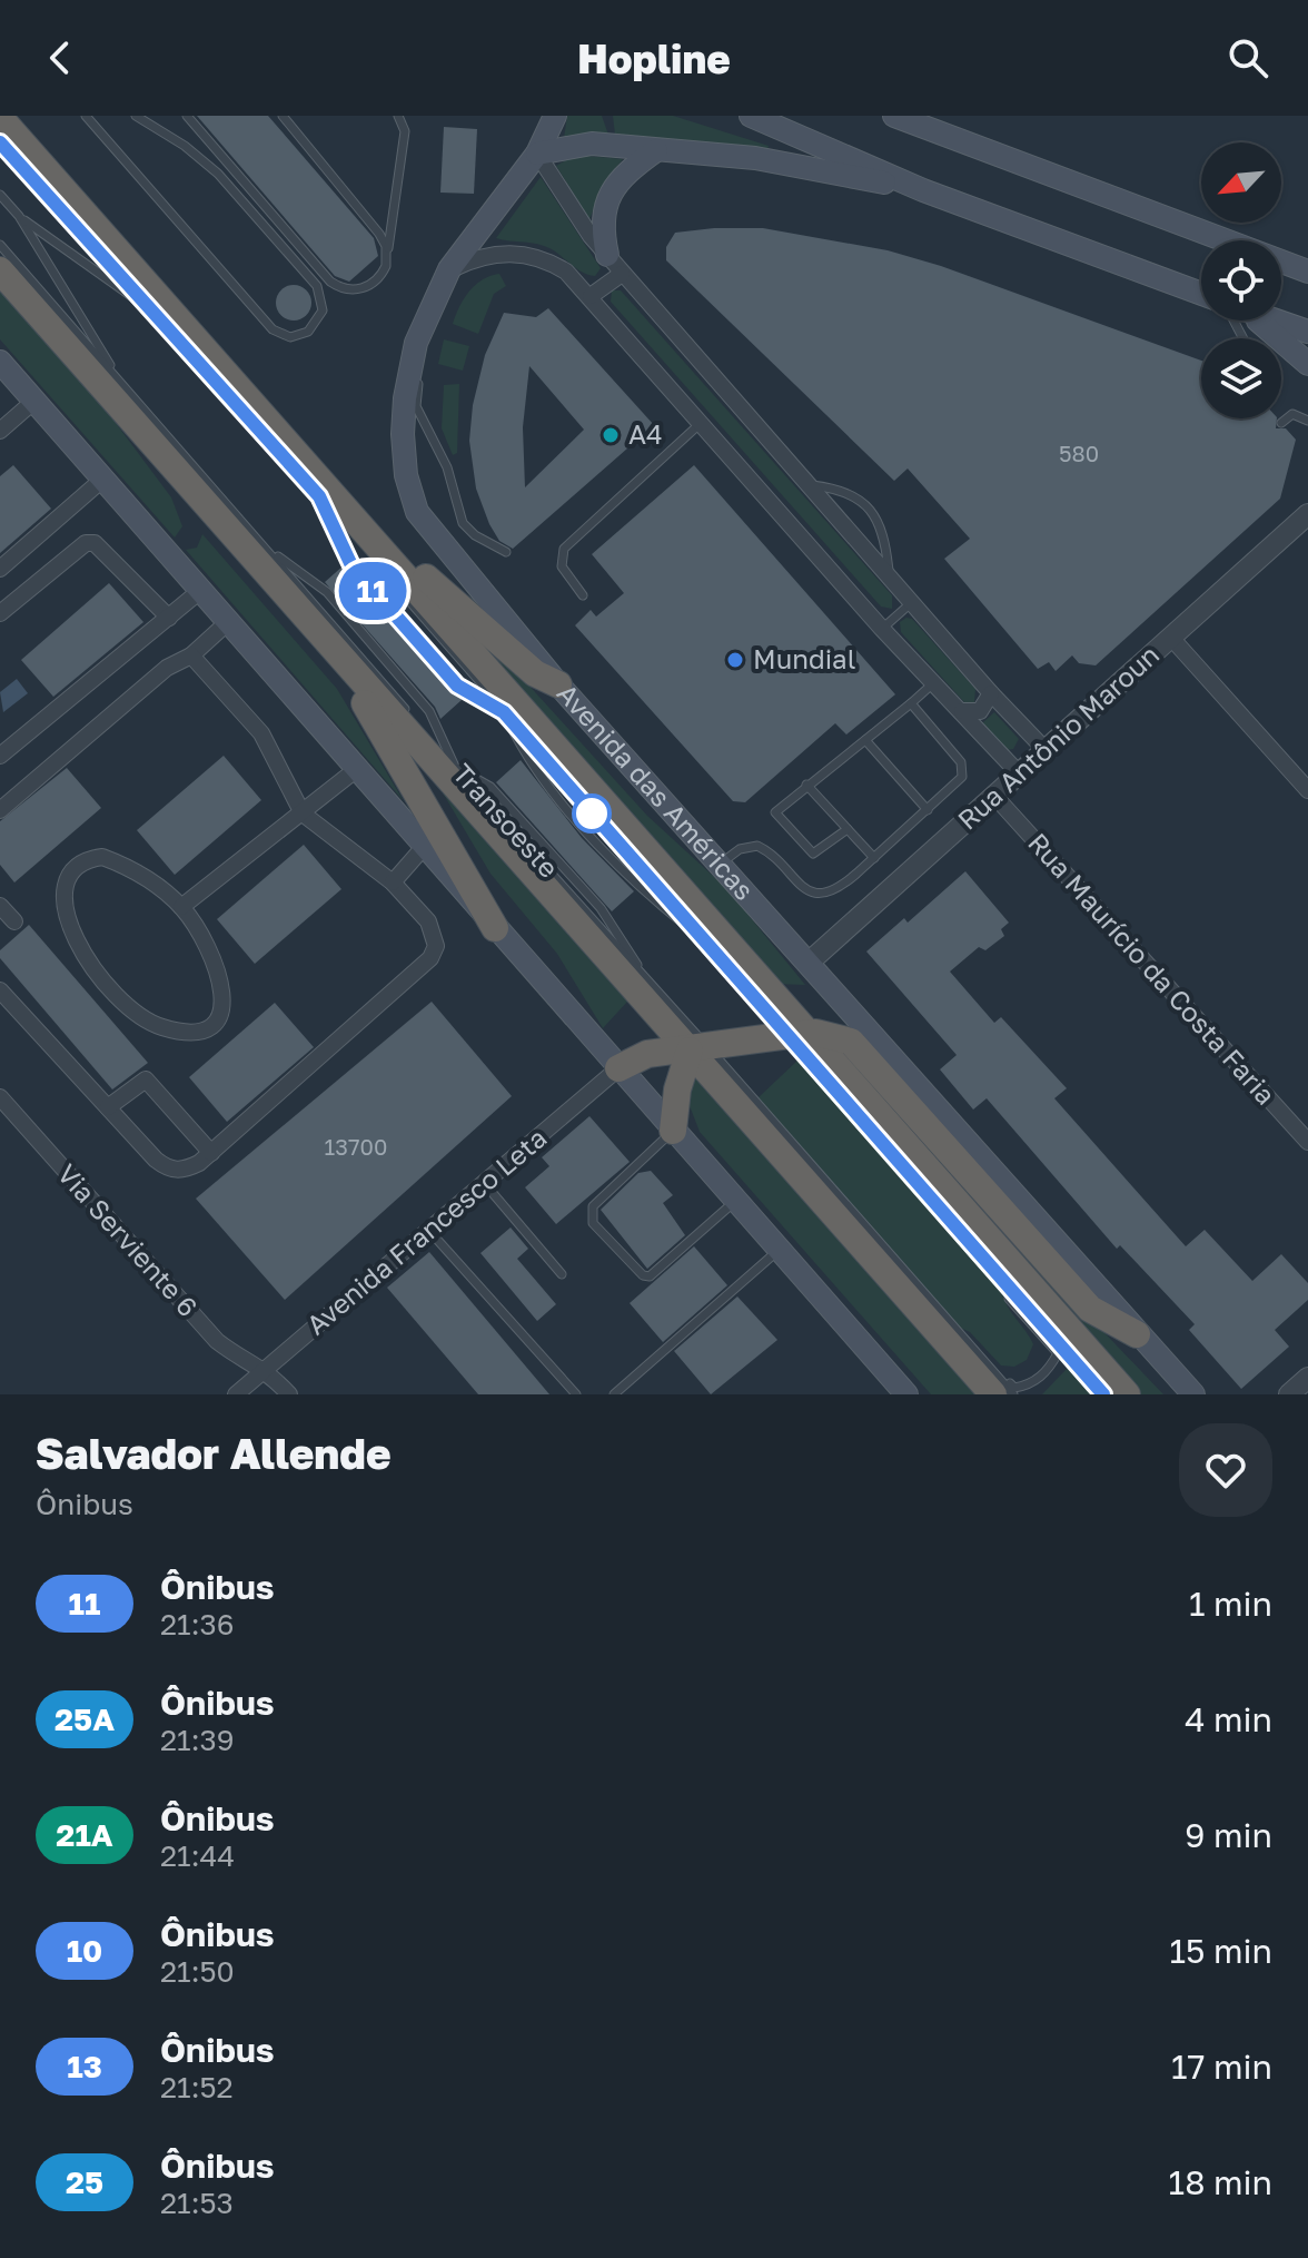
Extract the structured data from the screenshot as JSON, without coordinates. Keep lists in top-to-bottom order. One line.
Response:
{"streets":{"highway":["Avenida das Américas"],"street":["Rua Antônio Maroun","Rua Maurício da Costa Faria","Avenida Francesco Leta","Via Serviente 6"],"lane":["Transoeste"]},"crossings":[["Rua Antônio Maroun","Avenida das Américas"],["Rua Antônio Maroun","Rua Maurício da Costa Faria"],["Avenida Francesco Leta","Via Serviente 6"]],"places":["A4","Mundial"],"lines":["bus line 11"],"house_numbers":["580","13700"],"north":"bottom left","page":{"header":"Hopline","on_map":"11","heading":["Salvador Allende","Ônibus"],"list":[{"mark":"11","name":"Ônibus","note":"21:36","value":"1 min"},{"mark":"25A","name":"Ônibus","note":"21:39","value":"4 min"},{"mark":"21A","name":"Ônibus","note":"21:44","value":"9 min"},{"mark":"10","name":"Ônibus","note":"21:50","value":"15 min"},{"mark":"13","name":"Ônibus","note":"21:52","value":"17 min"},{"mark":"25","name":"Ônibus","note":"21:53","value":"18 min"}]}}
